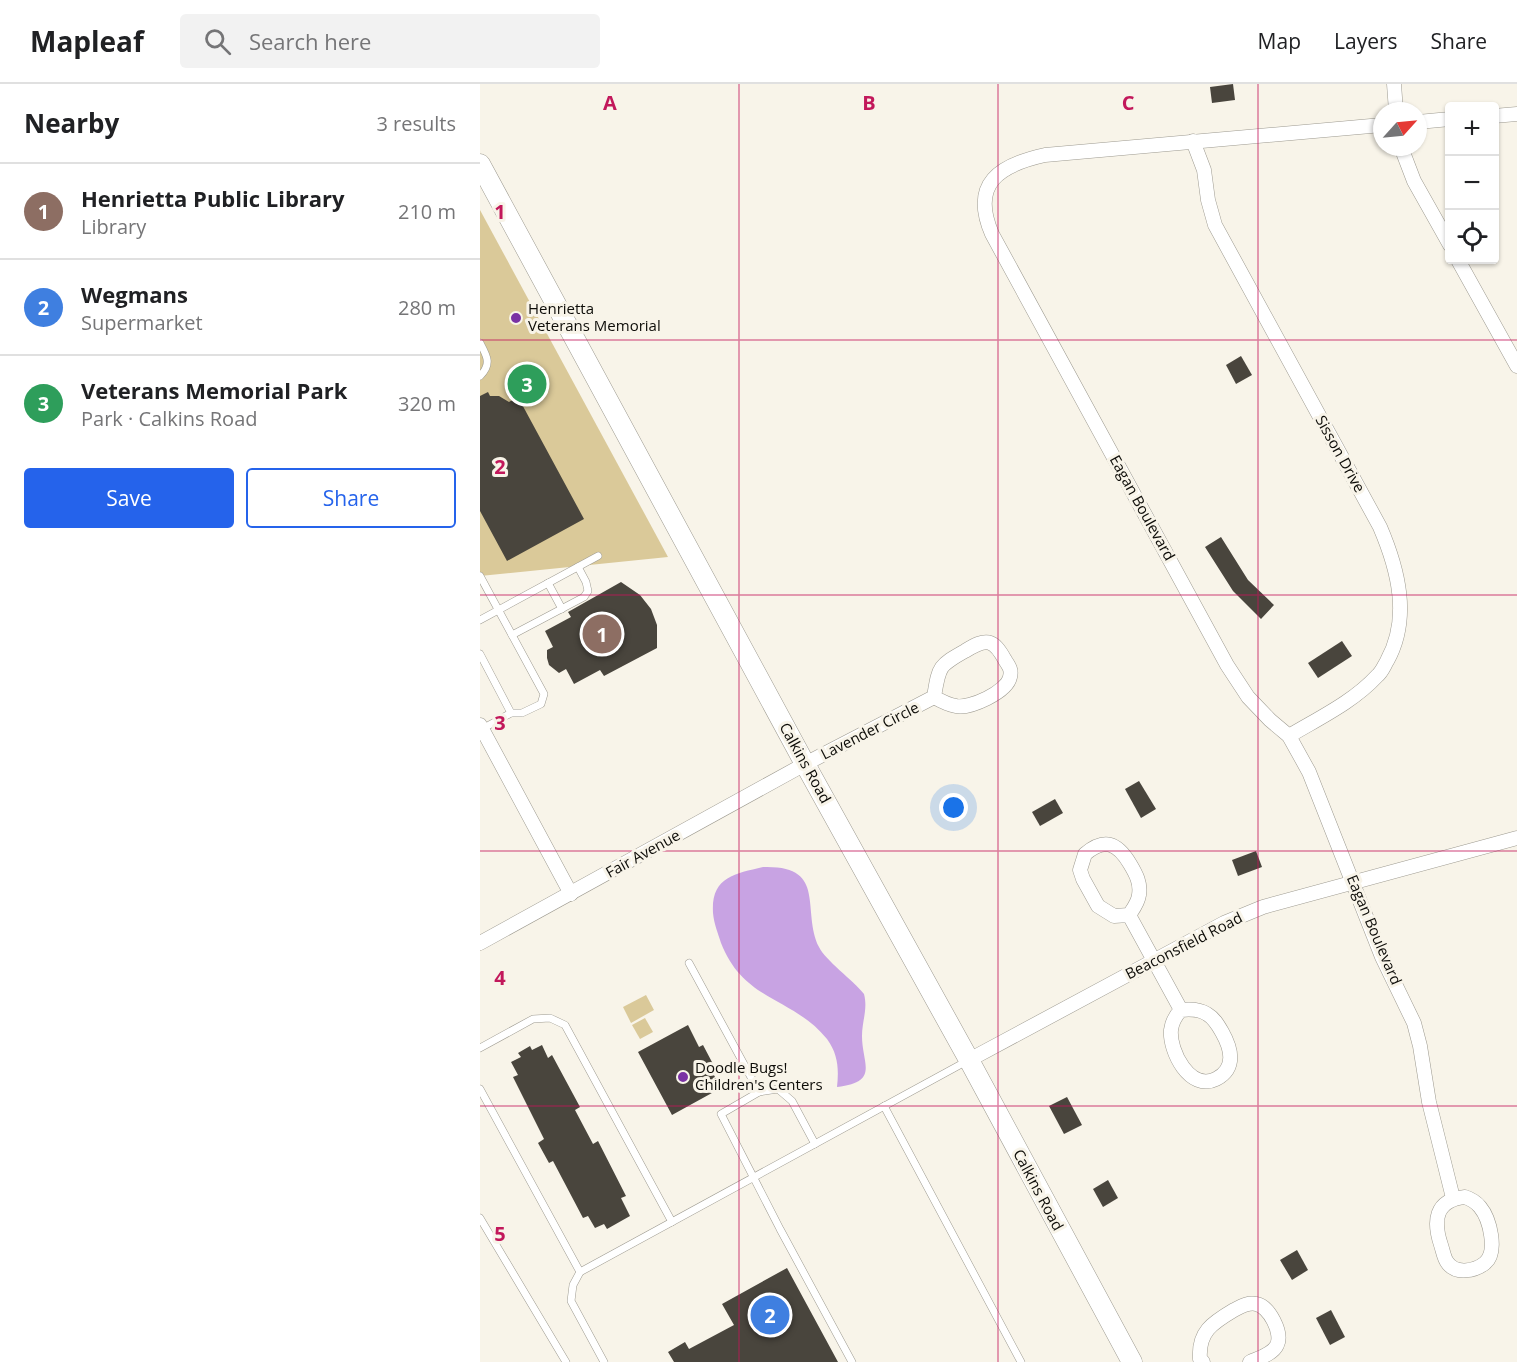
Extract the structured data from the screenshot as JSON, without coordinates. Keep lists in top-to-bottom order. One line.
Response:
{"streets":{"main road":["Calkins Road"],"street":["Sisson Drive","Eagan Boulevard","Lavender Circle","Fair Avenue","Beaconsfield Road"]},"crossings":[["Sisson Drive","Eagan Boulevard"],["Eagan Boulevard","Beaconsfield Road"],["Lavender Circle","Calkins Road"],["Lavender Circle","Fair Avenue"],["Calkins Road","Fair Avenue"],["Calkins Road","Beaconsfield Road"]],"places":["Henrietta Veterans Memorial","Doodle Bugs! Children's Centers"],"north":"top right","page":{"header":"Mapleaf","search":"Search here","nav":["Map","Layers","Share"],"heading":["Nearby","3 results"],"map_buttons":["+","−"],"list":[{"mark":"1","name":"Henrietta Public Library","note":"Library","value":"210 m"},{"mark":"2","name":"Wegmans","note":"Supermarket","value":"280 m"},{"mark":"3","name":"Veterans Memorial Park","note":"Park · Calkins Road","value":"320 m"}],"pins":["3","1","2"],"buttons":["Save","Share"]},"grid":{"columns":["A","B","C"],"rows":["1","2","3","4","5"]}}
